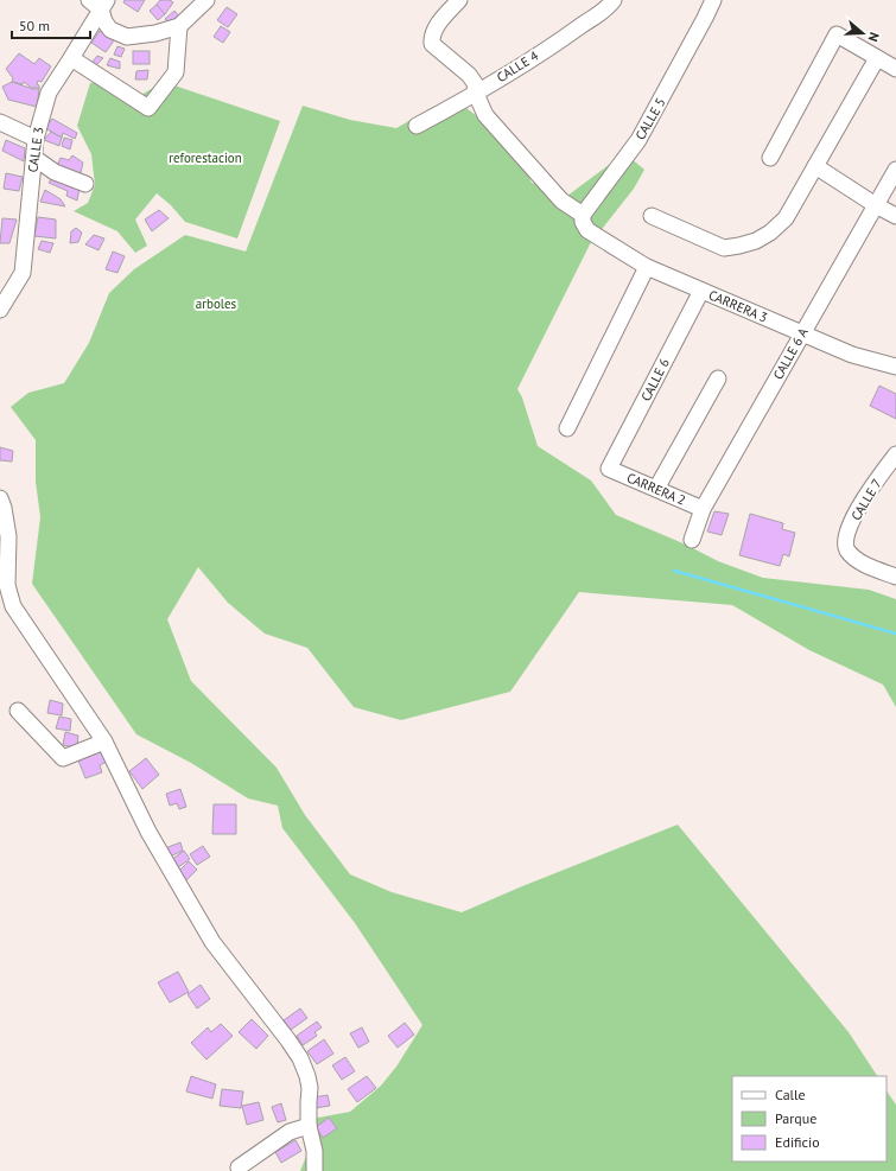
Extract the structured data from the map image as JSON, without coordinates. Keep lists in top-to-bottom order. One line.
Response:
{"streets":{"street":["CALLE 4","CALLE 5","CALLE 3","CARRERA 3","CALLE 6 A","CALLE 6","CARRERA 2","CALLE 7"]},"crossings":[["CALLE 5","CARRERA 3"],["CARRERA 3","CALLE 6 A"],["CARRERA 3","CALLE 6"],["CALLE 6 A","CARRERA 2"],["CALLE 6","CARRERA 2"]],"parks":["reforestacion","arboles"],"legend":["Calle","Parque","Edificio"],"scale_bar":"50 m","north":"right"}
